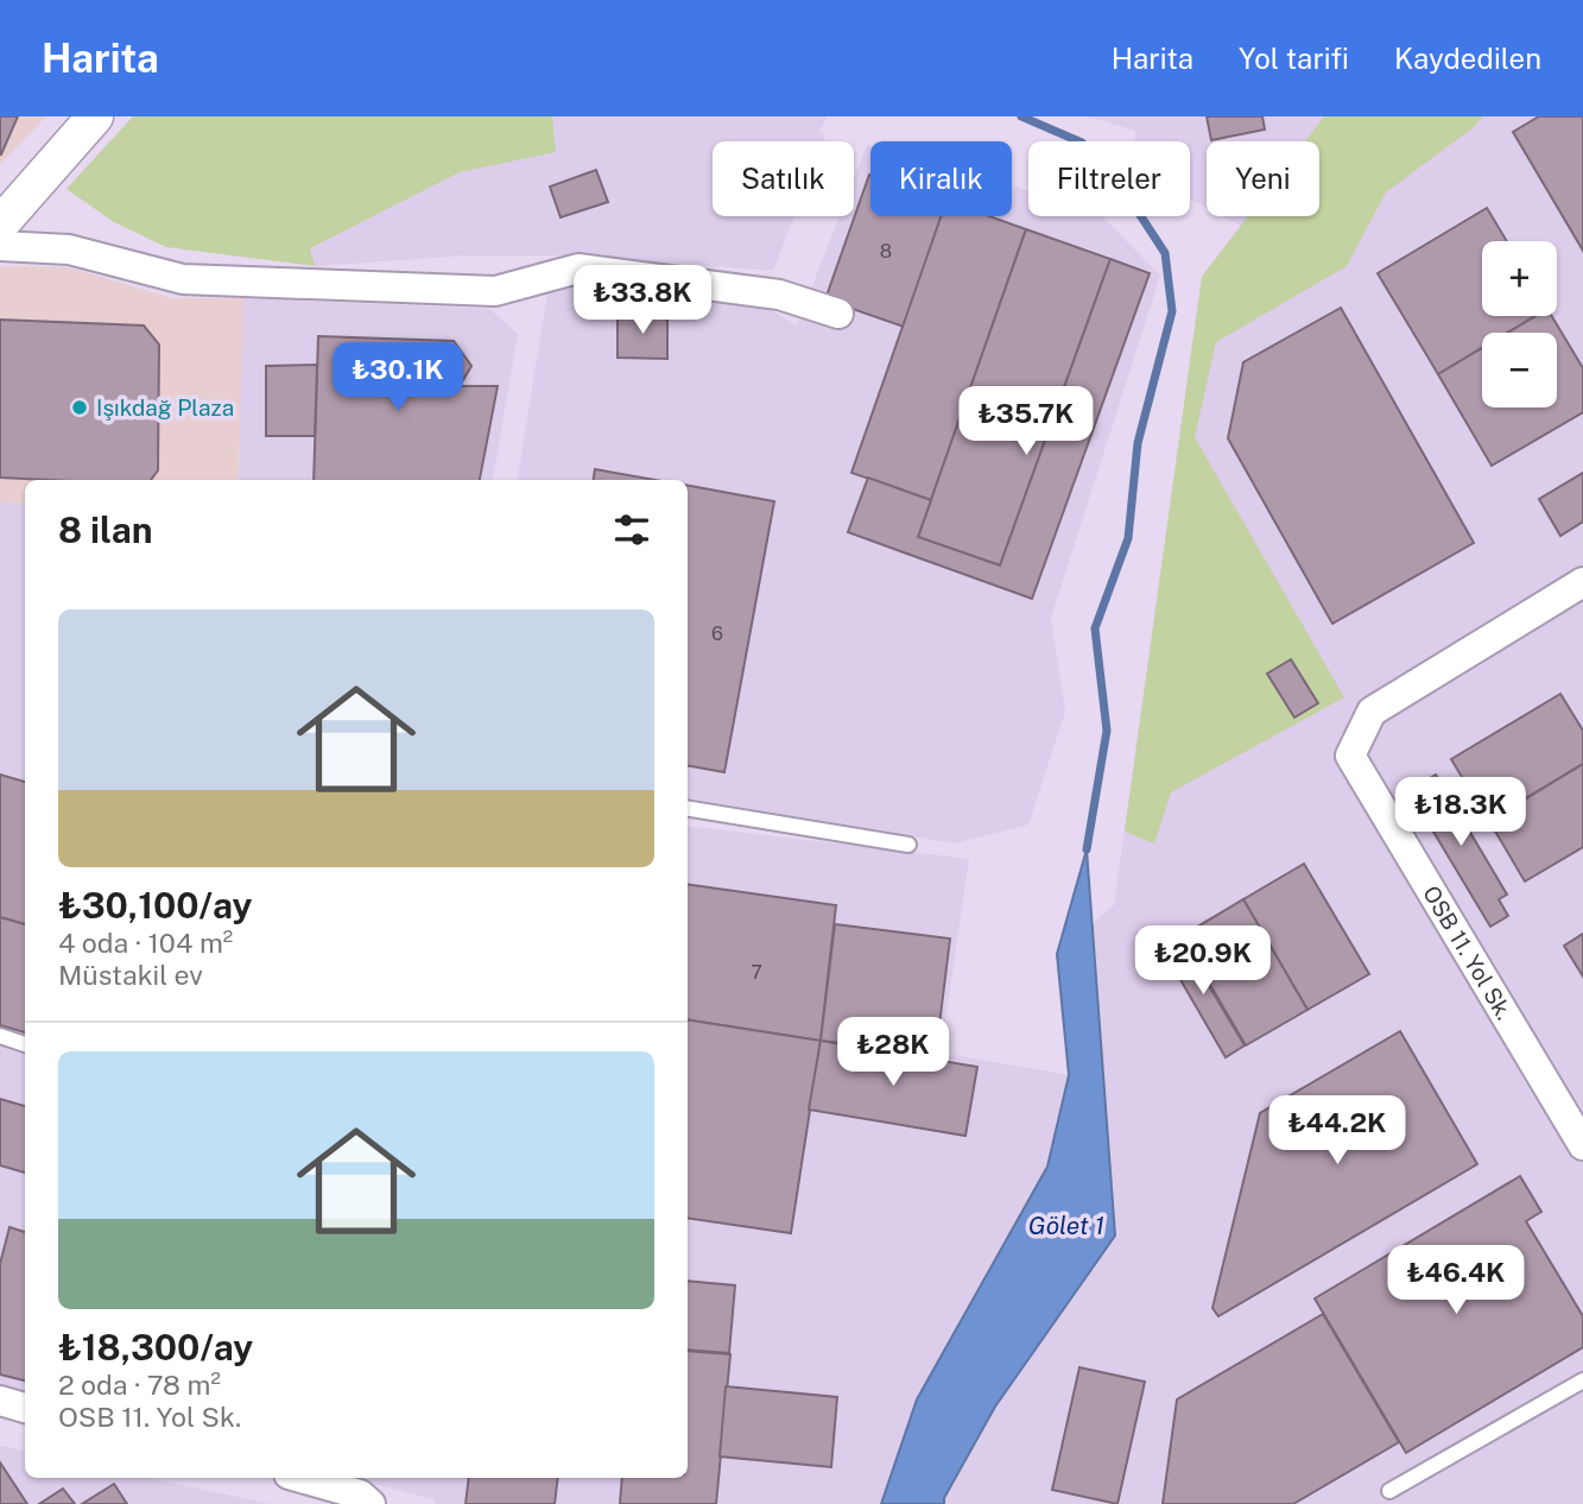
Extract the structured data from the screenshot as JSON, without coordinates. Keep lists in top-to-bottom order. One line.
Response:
{"streets":{"street":["OSB 11. Yol Sk."]},"water":["Gölet 1"],"places":["Işıkdağ Plaza"],"house_numbers":["8","6","7"],"page":{"header":"Harita","nav":["Harita","Yol tarifi","Kaydedilen"],"chip":["Satılık","Kiralık","Filtreler","Yeni"],"map_buttons":["+","−"],"price":["₺33.8K","₺30.1K","₺35.7K","₺18.3K","₺20.9K","₺28K","₺44.2K","₺46.4K"],"heading":"8 ilan","list":[{"name":"₺30,100/ay","note":"4 oda · 104 m² · Müstakil ev"},{"name":"₺18,300/ay","note":"2 oda · 78 m² · OSB 11. Yol Sk."}]}}
